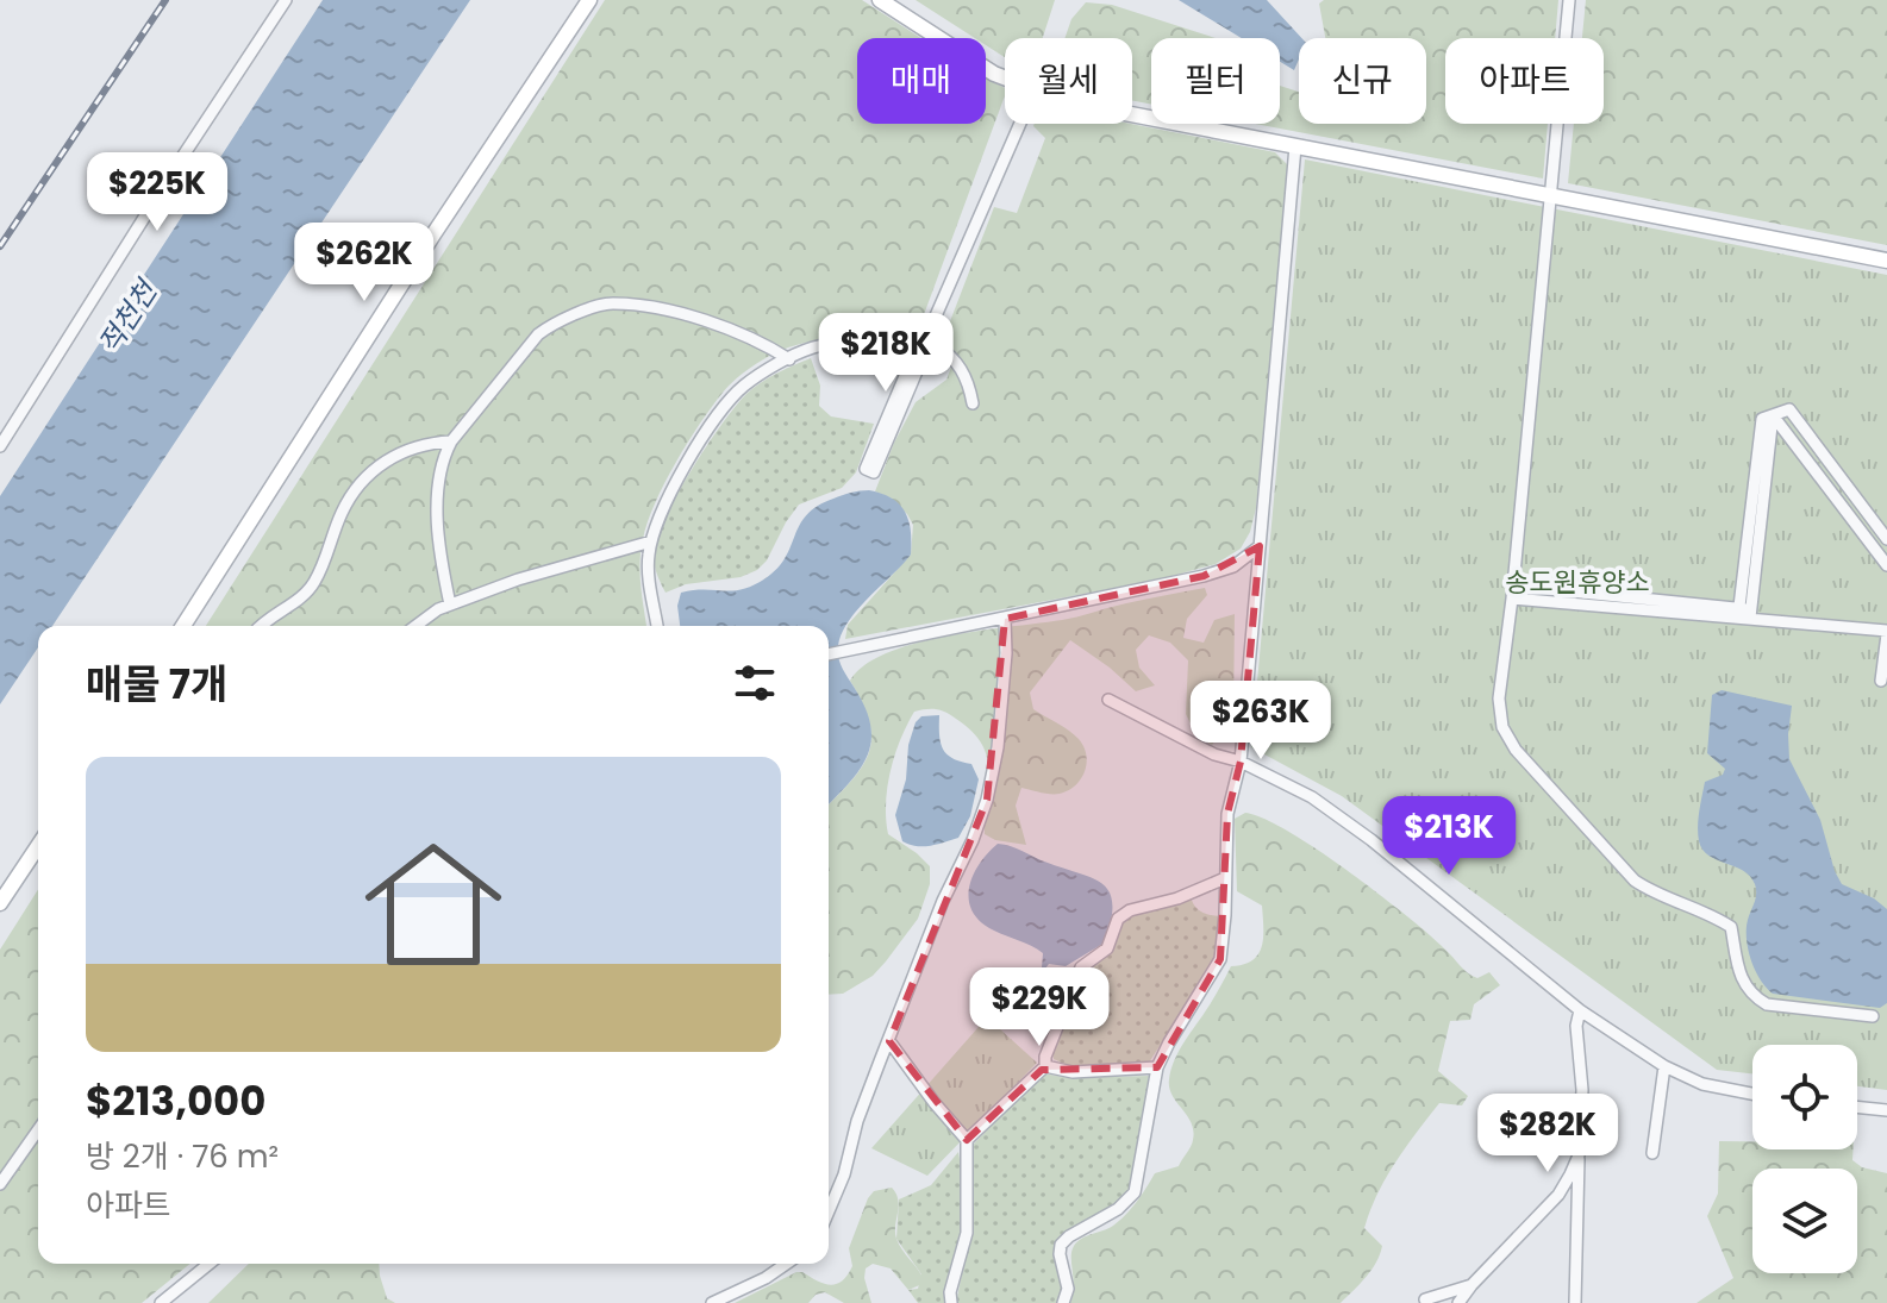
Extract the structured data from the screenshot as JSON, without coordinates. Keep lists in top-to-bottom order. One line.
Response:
{"water":["적천천"],"parks":["송도원휴양소"],"page":{"chip":["매매","월세","필터","신규","아파트"],"price":["$225K","$262K","$218K","$263K","$213K","$229K","$282K"],"heading":"매물 7개","list":[{"name":"$213,000","note":"방 2개 · 76 m² · 아파트"}]}}
